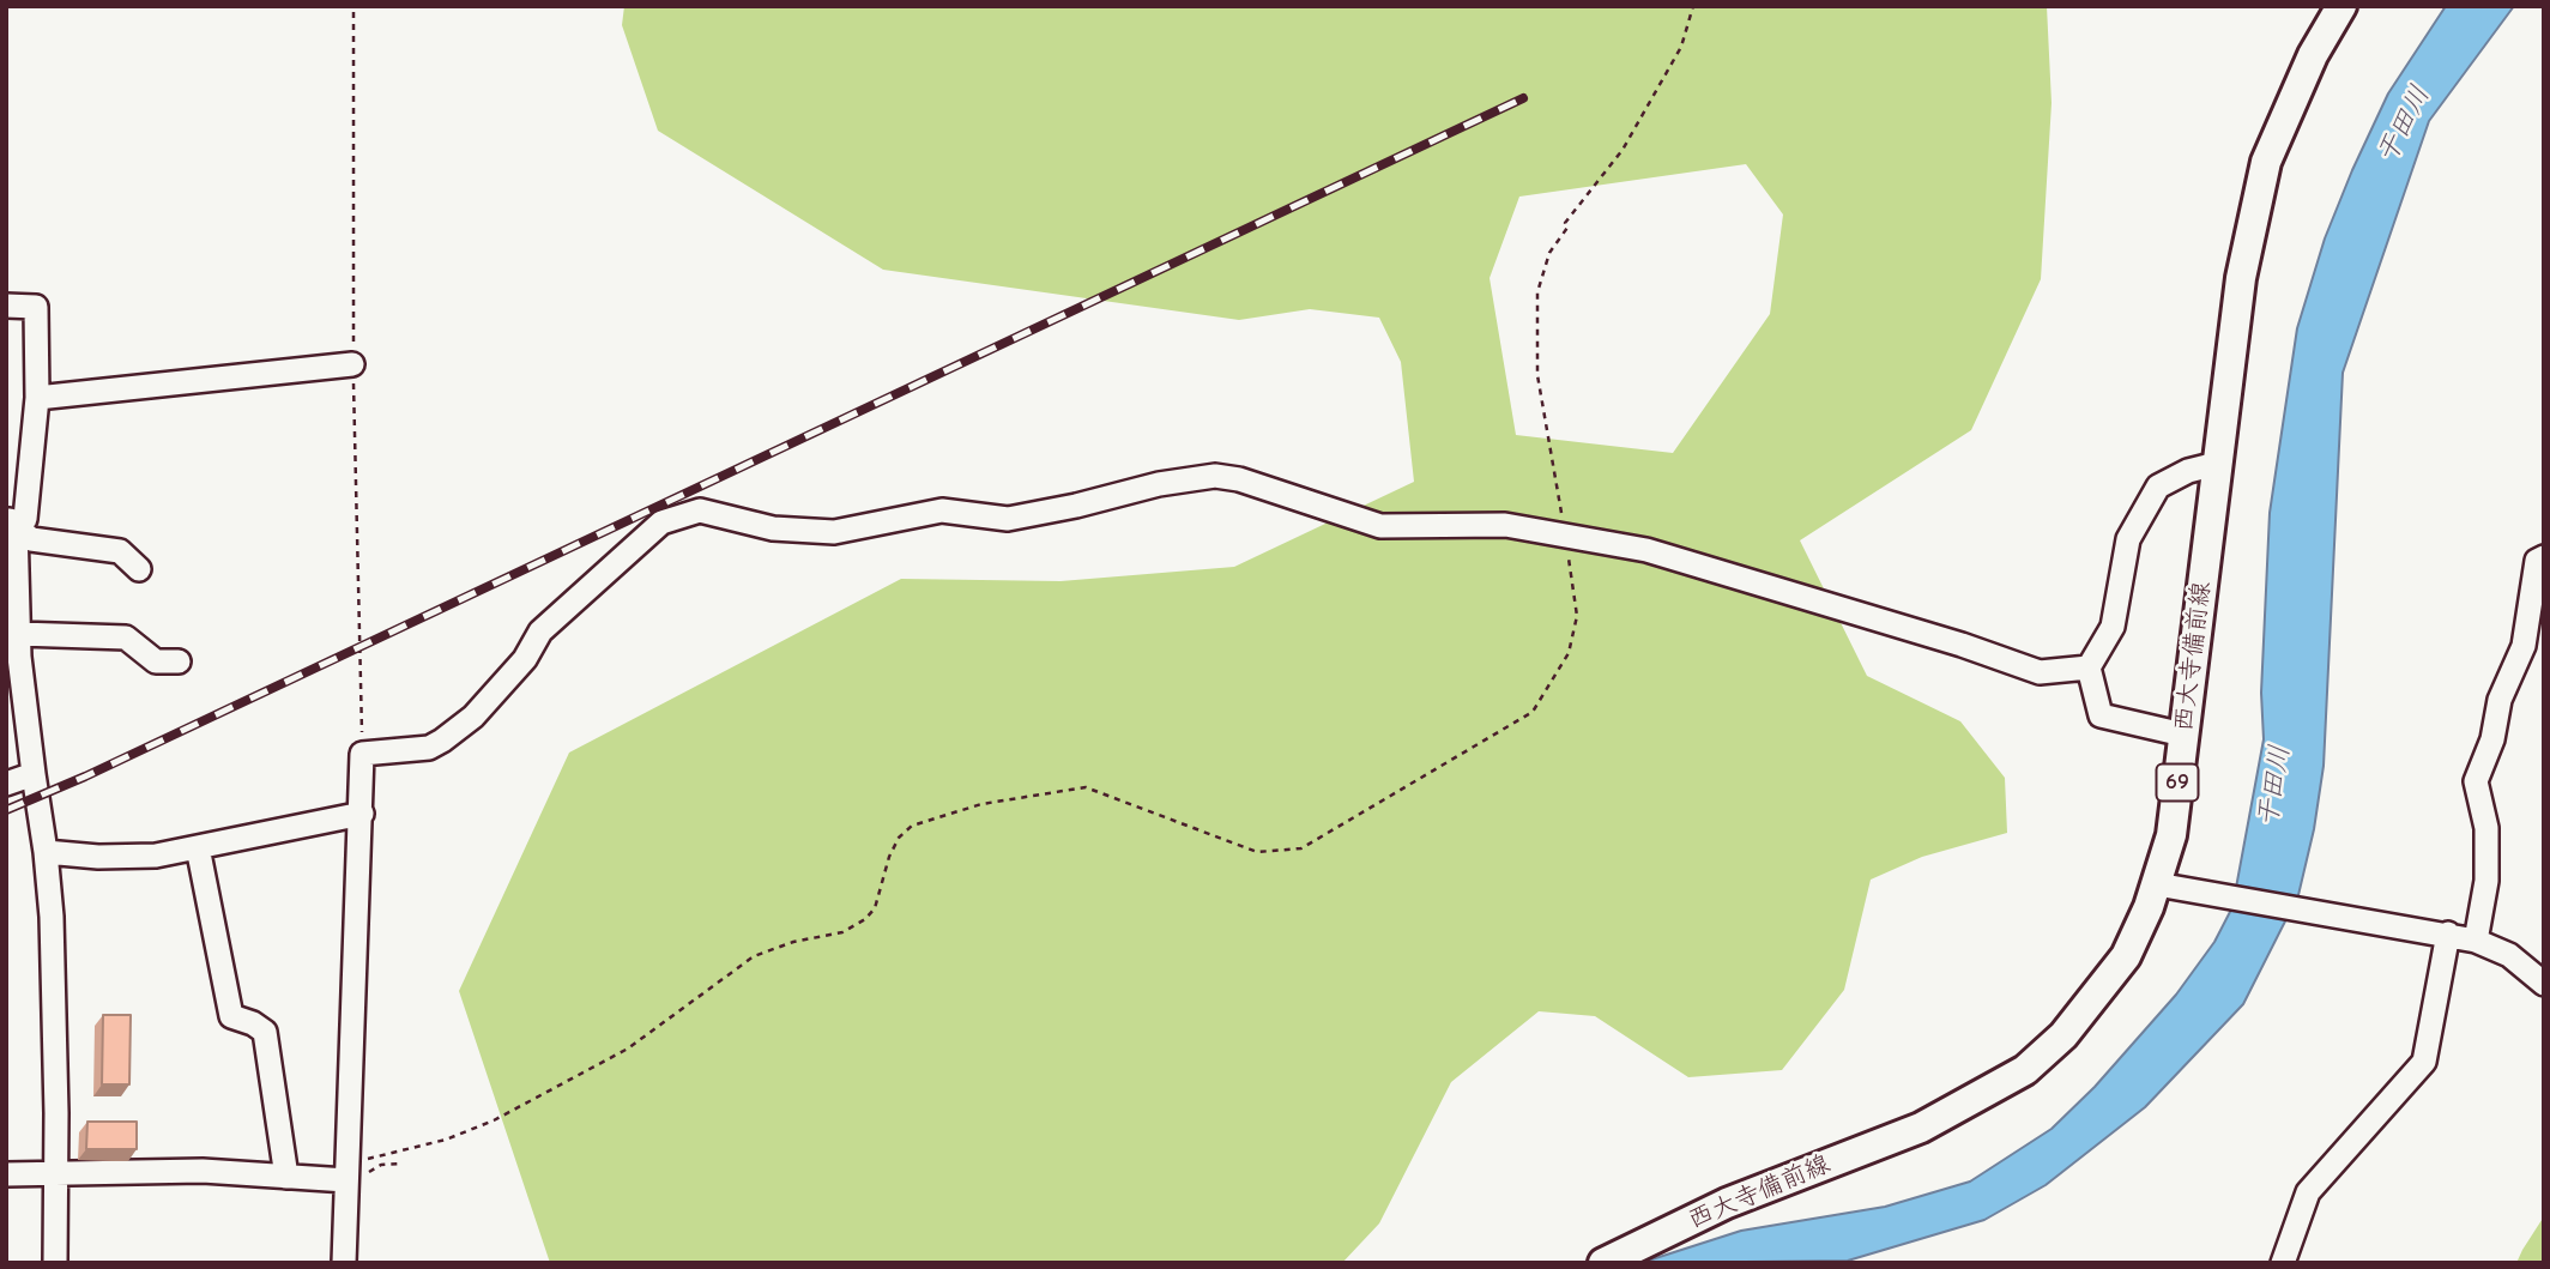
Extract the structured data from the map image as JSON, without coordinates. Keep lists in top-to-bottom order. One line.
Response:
{"streets":{"main road":["西大寺備前線","69"]},"water":["干田川"]}
